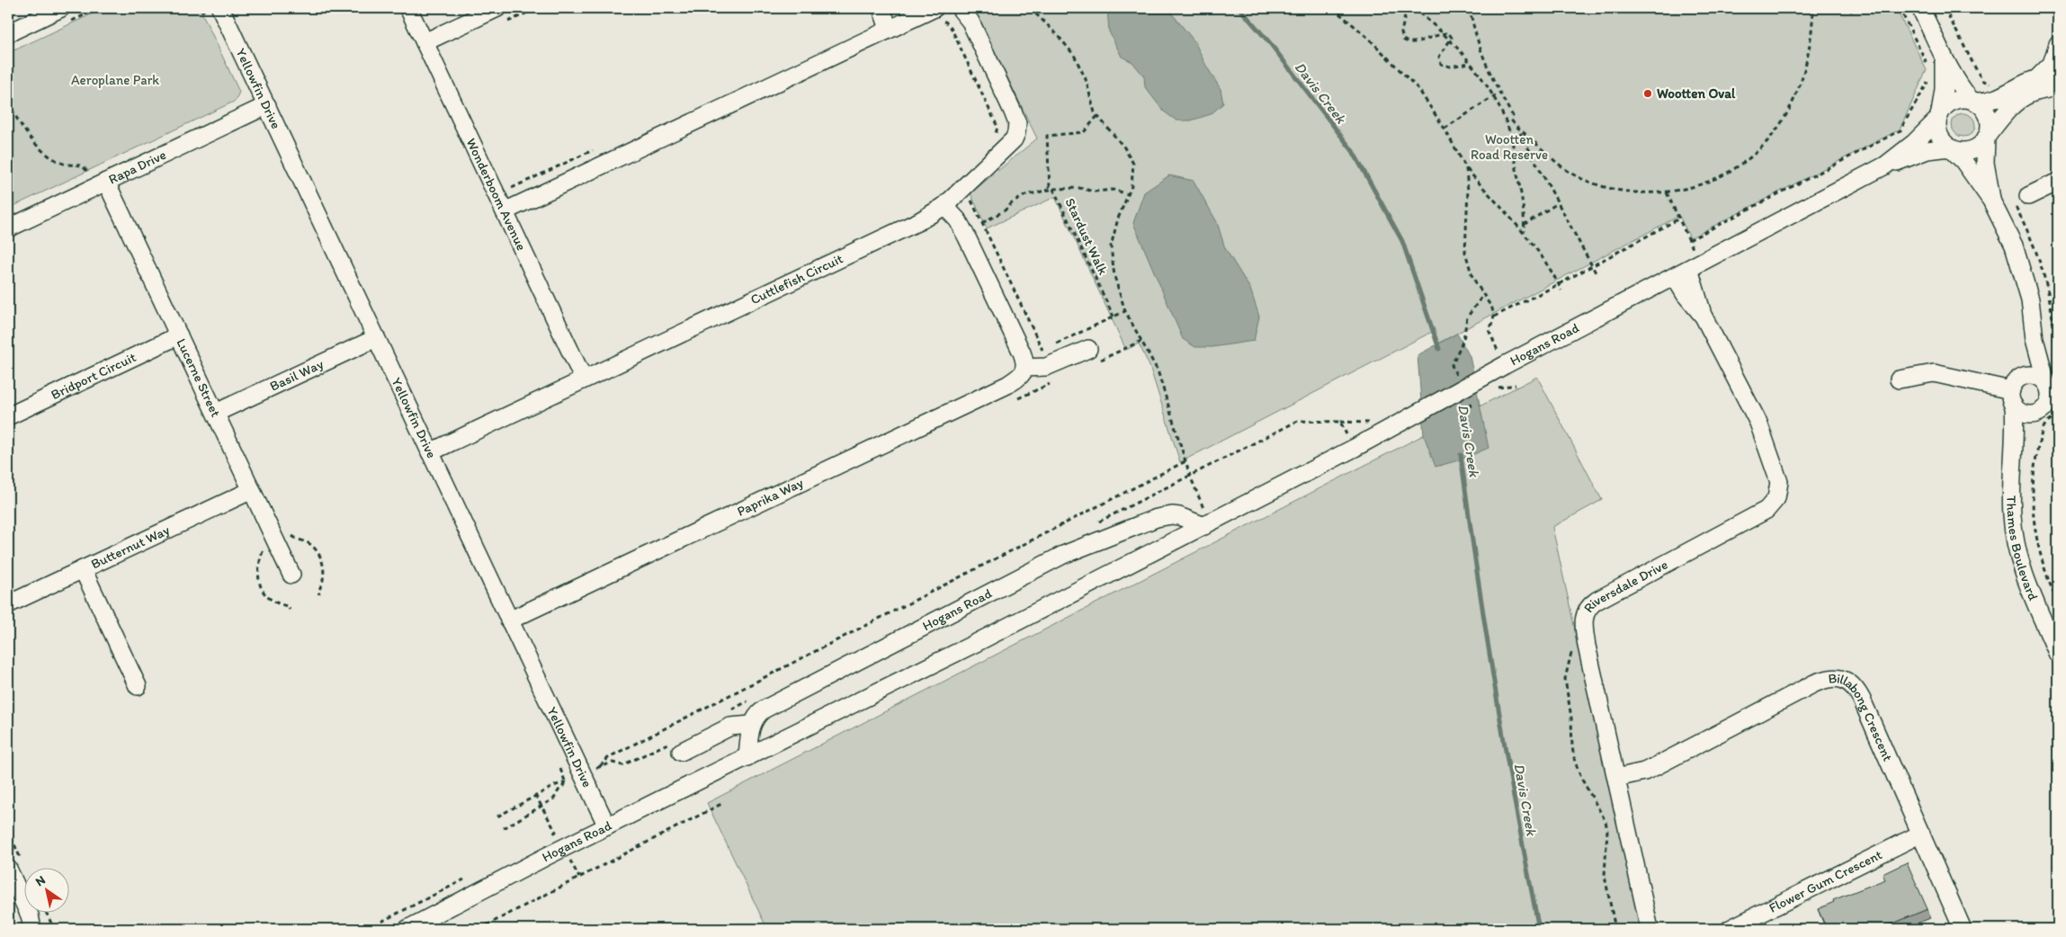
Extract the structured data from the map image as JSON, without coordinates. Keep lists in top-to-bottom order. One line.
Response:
{"streets":{"street":["Yellowfin Drive","Rapa Drive","Wonderboom Avenue","Cuttlefish Circuit","Hogans Road","Basil Way","Bridport Circuit","Lucerne Street","Paprika Way","Butternut Way","Thames Boulevard","Riversdale Drive","Billabong Crescent","Flower Gum Crescent"],"path":["Stardust Walk"]},"crossings":[["Yellowfin Drive","Rapa Drive"],["Yellowfin Drive","Cuttlefish Circuit"],["Yellowfin Drive","Hogans Road"],["Yellowfin Drive","Basil Way"],["Yellowfin Drive","Paprika Way"],["Rapa Drive","Lucerne Street"],["Wonderboom Avenue","Cuttlefish Circuit"],["Hogans Road","Riversdale Drive"],["Basil Way","Lucerne Street"],["Bridport Circuit","Lucerne Street"],["Lucerne Street","Butternut Way"],["Riversdale Drive","Billabong Crescent"],["Billabong Crescent","Flower Gum Crescent"]],"water":["Davis Creek"],"parks":["Aeroplane Park","Wootten Road Reserve"],"places":["Wootten Oval"],"north":"top left"}
